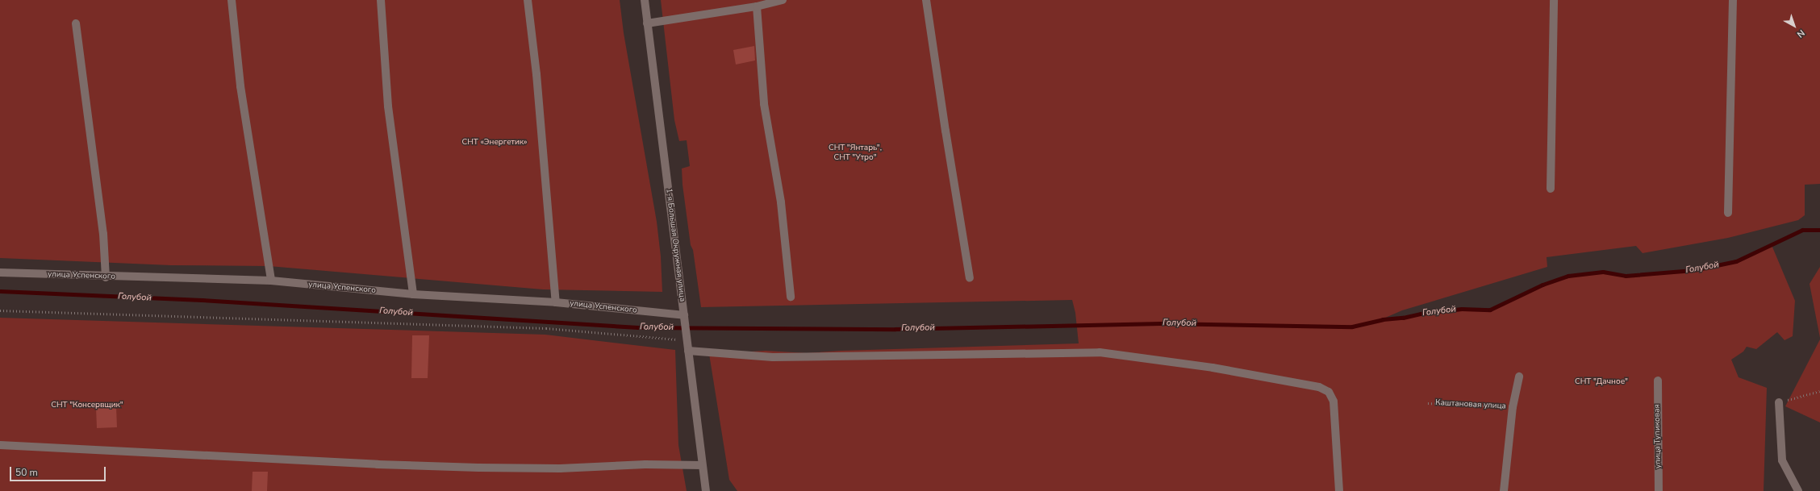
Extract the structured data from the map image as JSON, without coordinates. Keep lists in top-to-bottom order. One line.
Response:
{"streets":{"street":["1-я Большая Окружная улица","улица Успенского","Каштановая улица","улица Тупиковая"]},"crossings":[["1-я Большая Окружная улица","улица Успенского"]],"water":["Голубой"],"parks":["СНТ «Энергетик»","СНТ \"Янтарь\", СНТ \"Утро\"","СНТ \"Дачное\"","СНТ \"Консервщик\""],"scale_bar":"50 m","north":"bottom right"}
